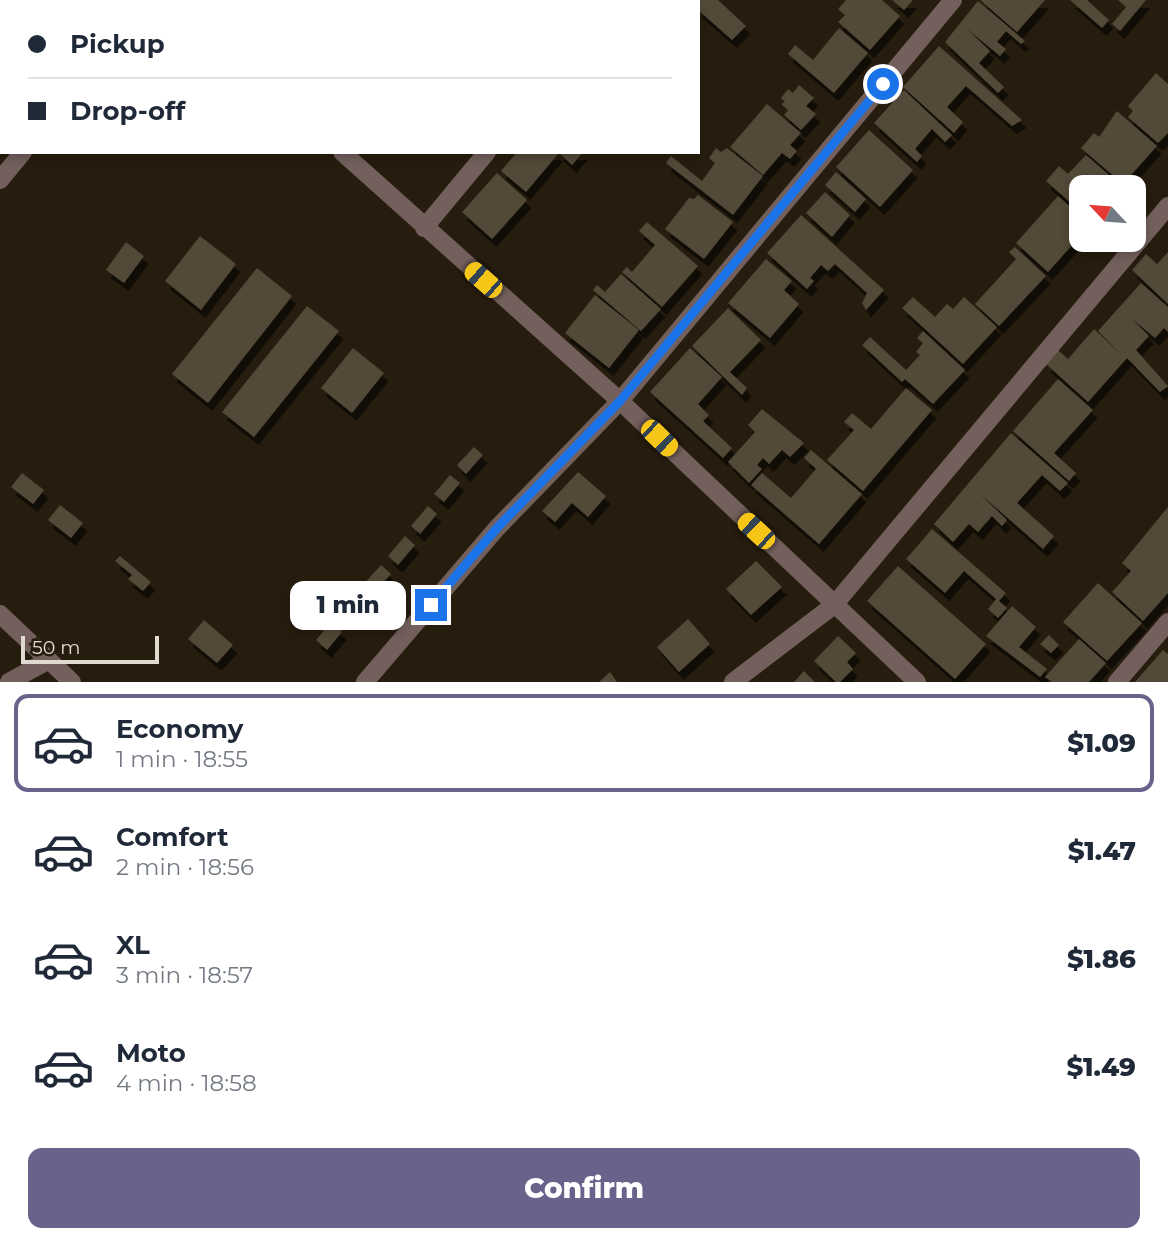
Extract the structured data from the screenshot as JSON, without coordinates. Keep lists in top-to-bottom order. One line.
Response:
{"scale_bar":"50 m","north":"top left","page":{"banner":["Pickup","Drop-off"],"bubble":"1 min","scale":"50 m","list":[{"name":"Economy","note":"1 min · 18:55","value":"$1.09"},{"name":"Comfort","note":"2 min · 18:56","value":"$1.47"},{"name":"XL","note":"3 min · 18:57","value":"$1.86"},{"name":"Moto","note":"4 min · 18:58","value":"$1.49"}],"buttons":"Confirm"}}
